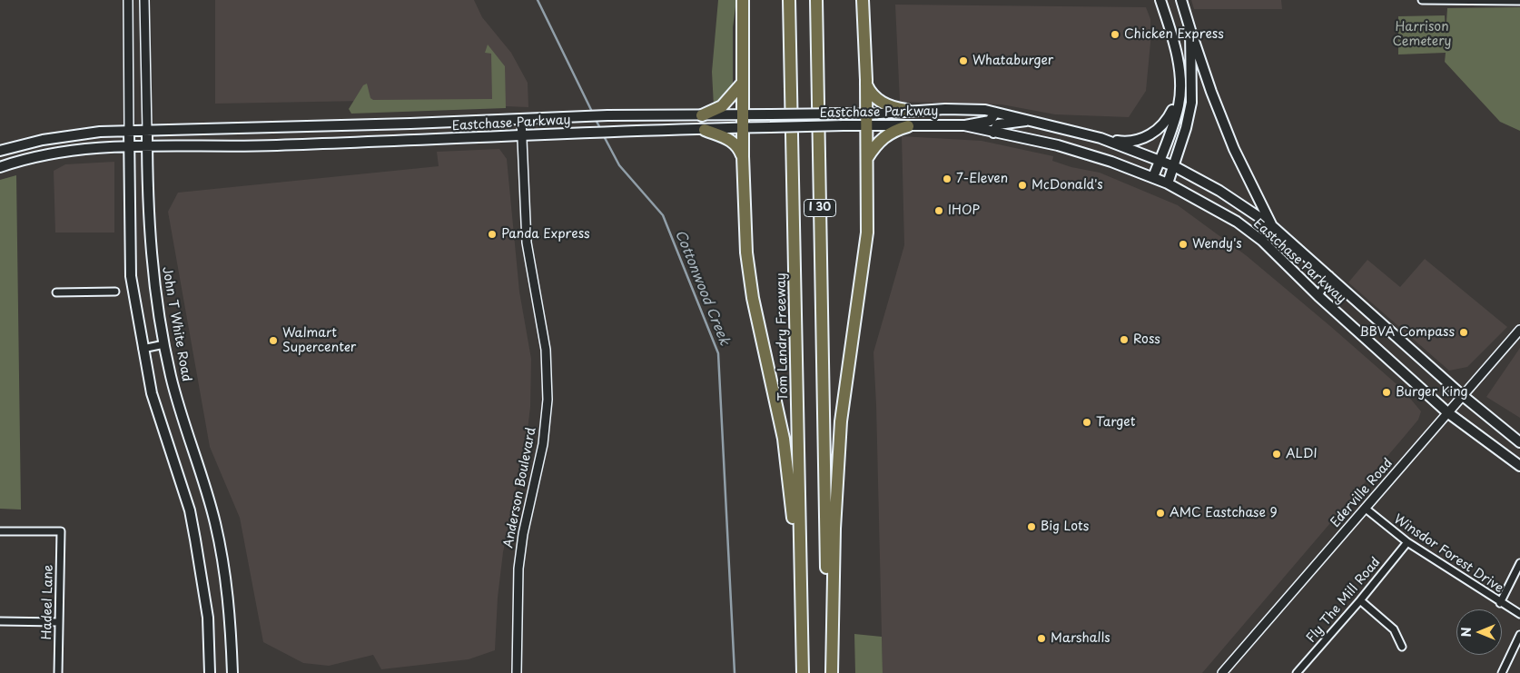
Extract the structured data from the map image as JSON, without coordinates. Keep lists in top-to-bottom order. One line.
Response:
{"streets":{"highway":["I 30","Tom Landry Freeway"],"main road":["Eastchase Parkway","John T White Road"],"street":["Anderson Boulevard","Ederville Road","Winsdor Forest Drive","Fly The Mill Road","Hadeel Lane"]},"crossings":[["Eastchase Parkway","John T White Road"],["Eastchase Parkway","Anderson Boulevard"],["Eastchase Parkway","Ederville Road"],["Ederville Road","Winsdor Forest Drive"],["Winsdor Forest Drive","Fly The Mill Road"]],"water":["Cottonwood Creek"],"parks":["Harrison Cemetery"],"places":["Chicken Express","Whataburger","7-Eleven","McDonald's","IHOP","Panda Express","Wendy's","BBVA Compass","Ross","Walmart Supercenter","Burger King","Target","ALDI","AMC Eastchase 9","Big Lots","Marshalls"],"north":"left"}
